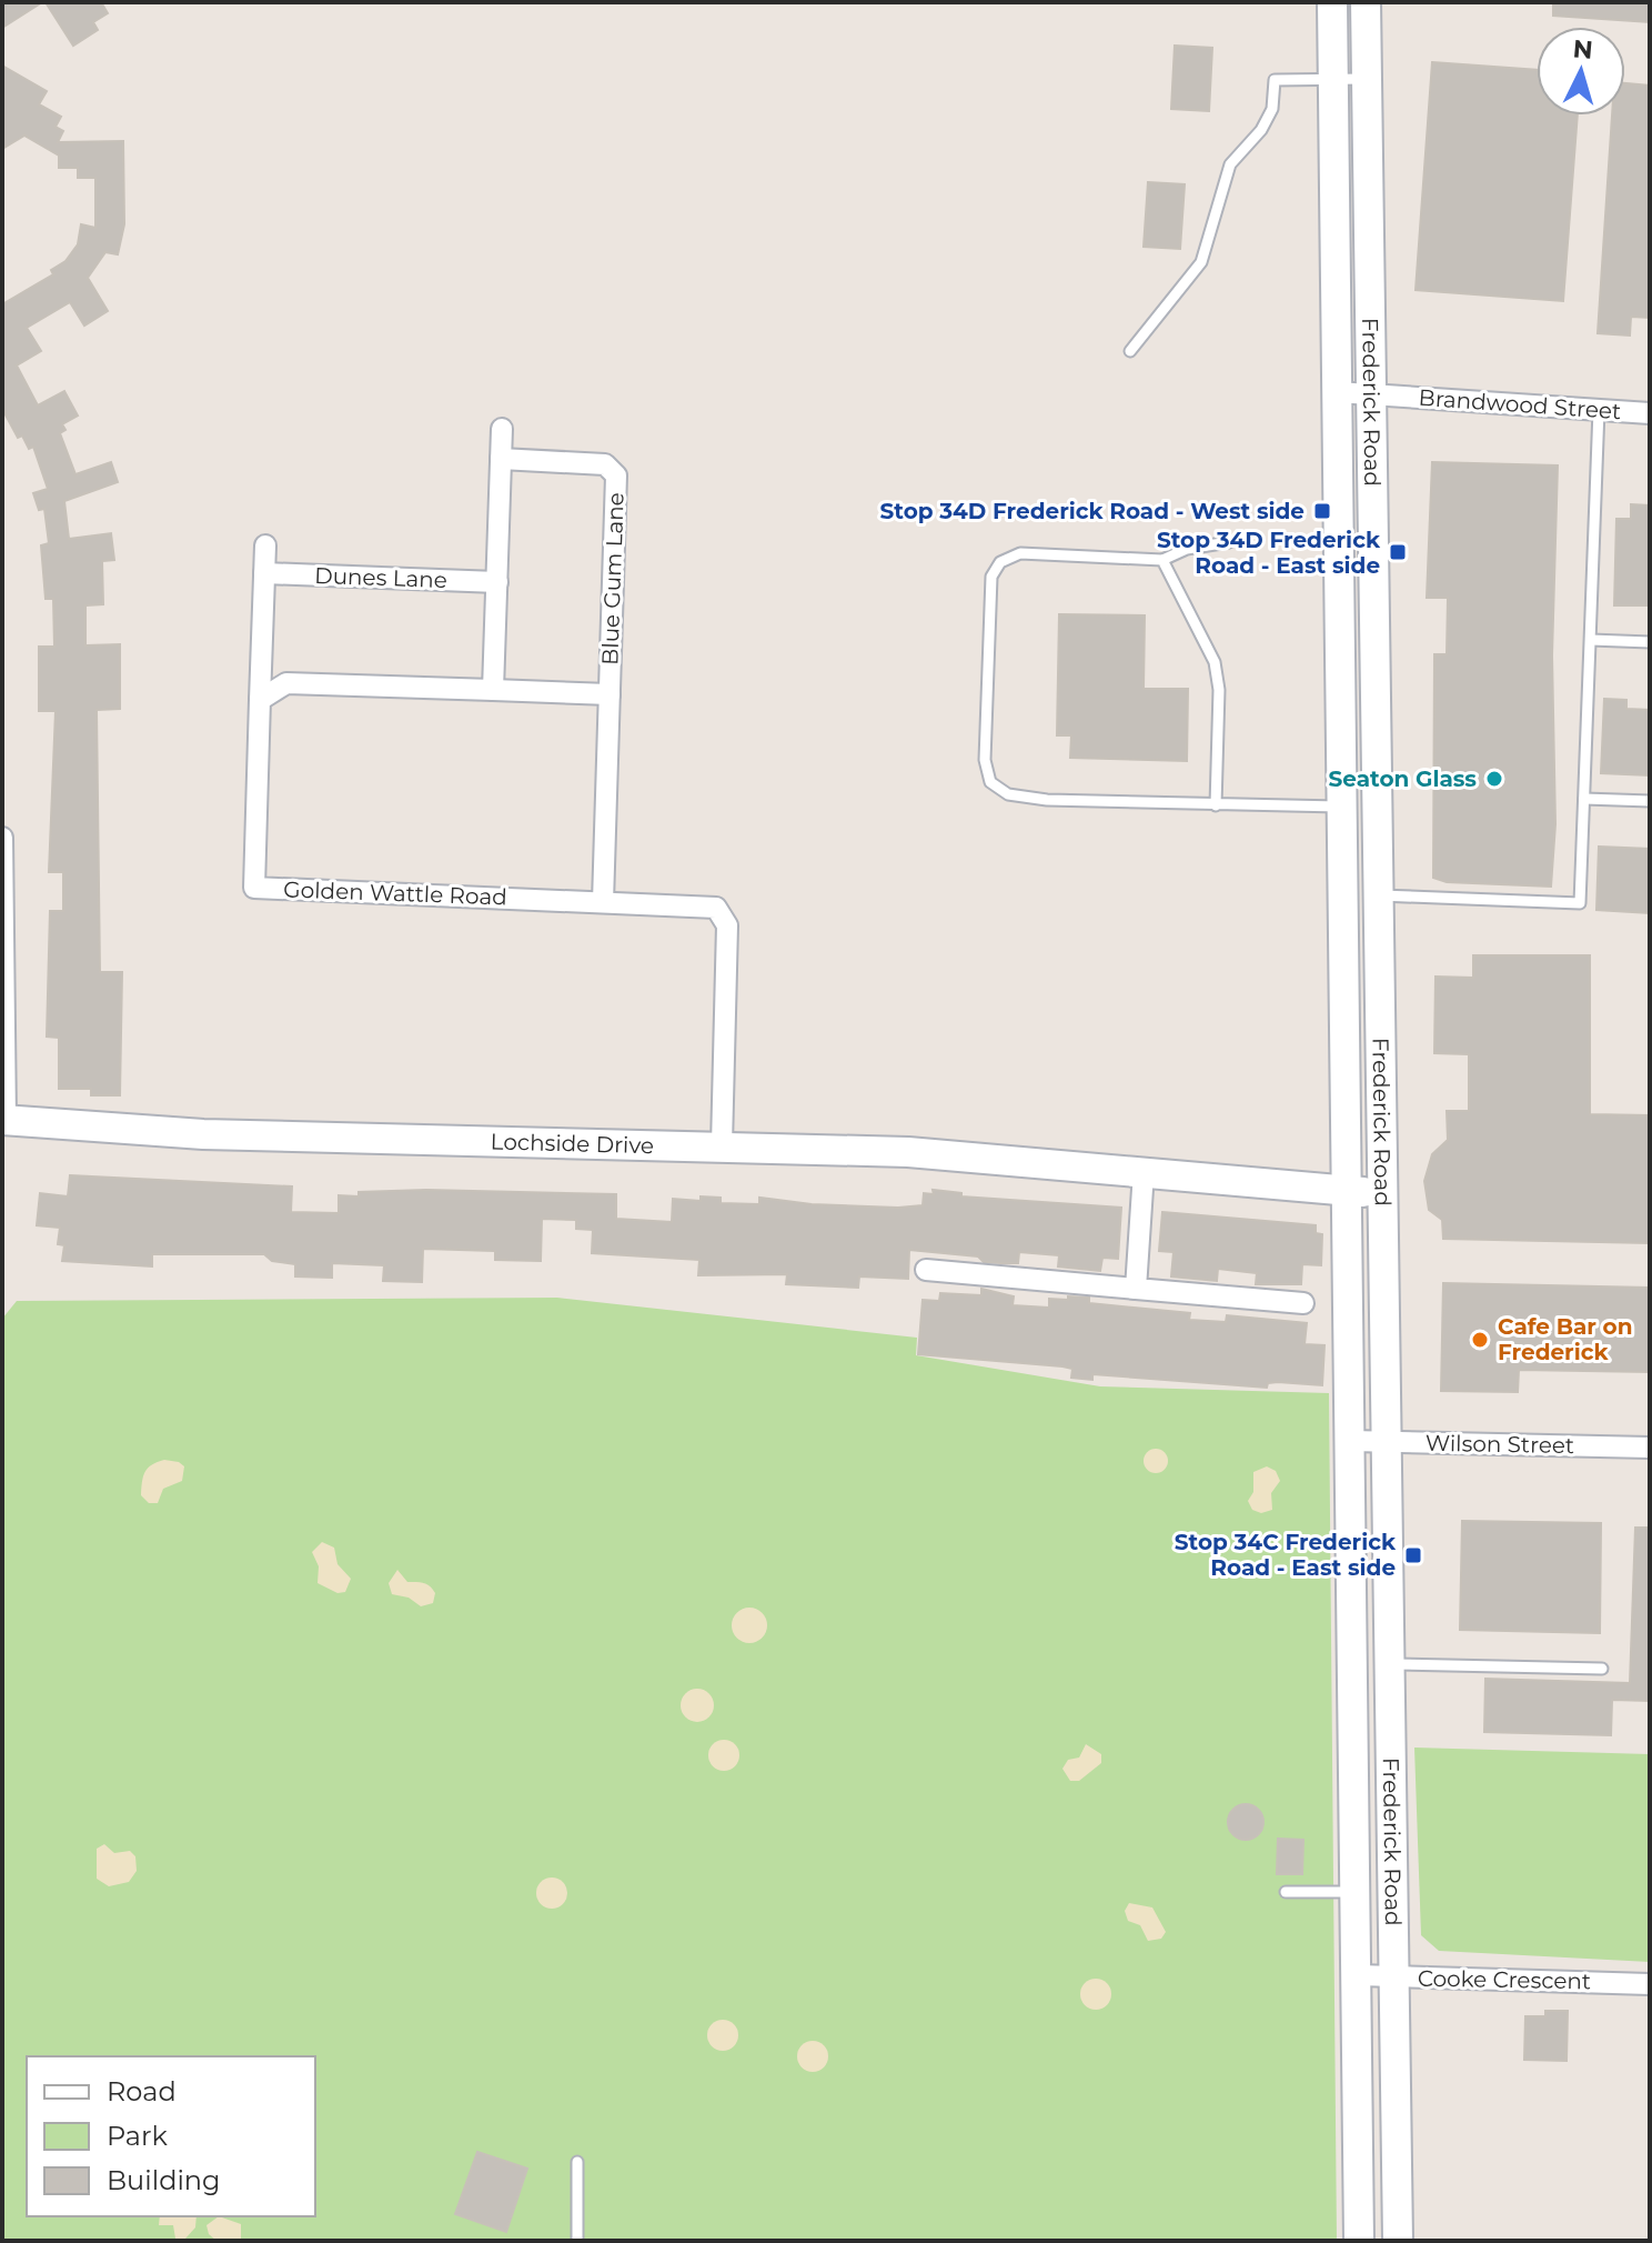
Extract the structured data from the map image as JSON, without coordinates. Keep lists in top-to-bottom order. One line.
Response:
{"streets":{"main road":["Frederick Road","Lochside Drive"],"street":["Brandwood Street","Dunes Lane","Blue Gum Lane","Golden Wattle Road","Wilson Street","Cooke Crescent"]},"crossings":[["Frederick Road","Brandwood Street"],["Frederick Road","Lochside Drive"],["Frederick Road","Wilson Street"],["Frederick Road","Cooke Crescent"],["Blue Gum Lane","Golden Wattle Road"],["Golden Wattle Road","Lochside Drive"]],"places":{"transit":["Stop 34D Frederick Road - West side","Stop 34D Frederick Road - East side","Stop 34C Frederick Road - East side"],"other":["Seaton Glass","Cafe Bar on Frederick"]},"legend":["Road","Park","Building"],"north":"top"}
